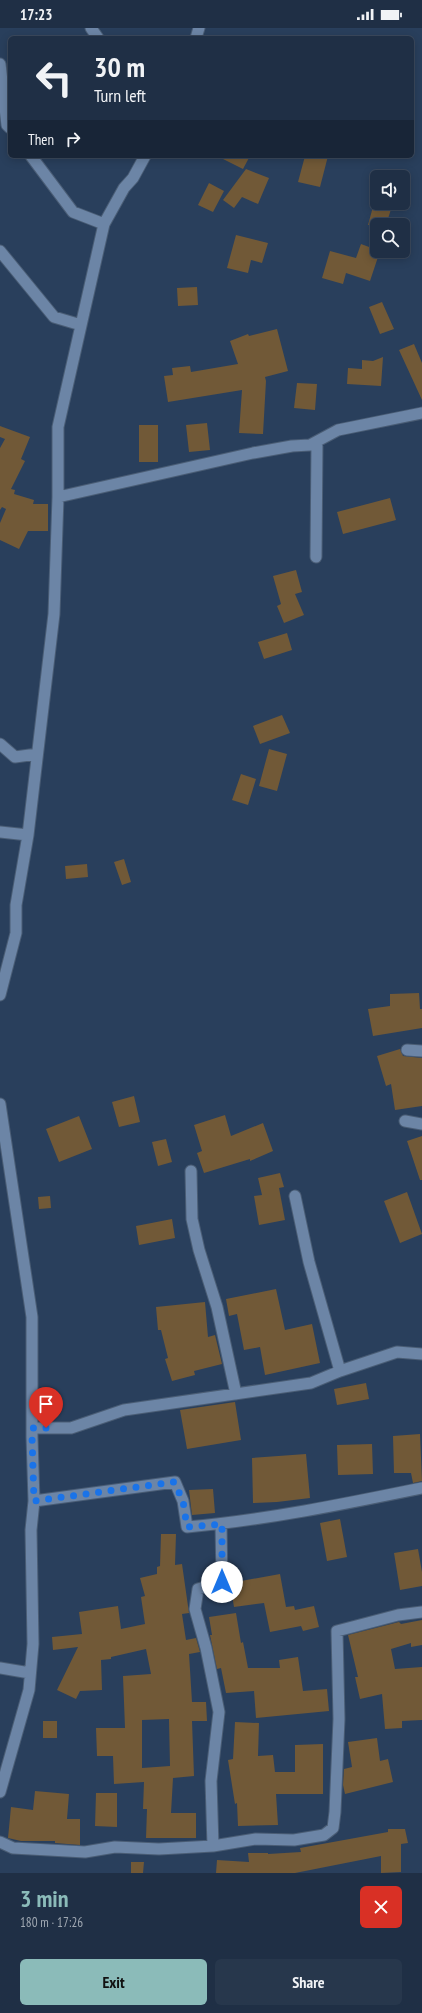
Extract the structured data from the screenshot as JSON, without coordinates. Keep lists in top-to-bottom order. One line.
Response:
{"page":{"status":"17:23","turn":["30 m","Turn left"],"then":"Then","heading":["3 min","180 m · 17:26"],"buttons":["Exit","Share"]}}
